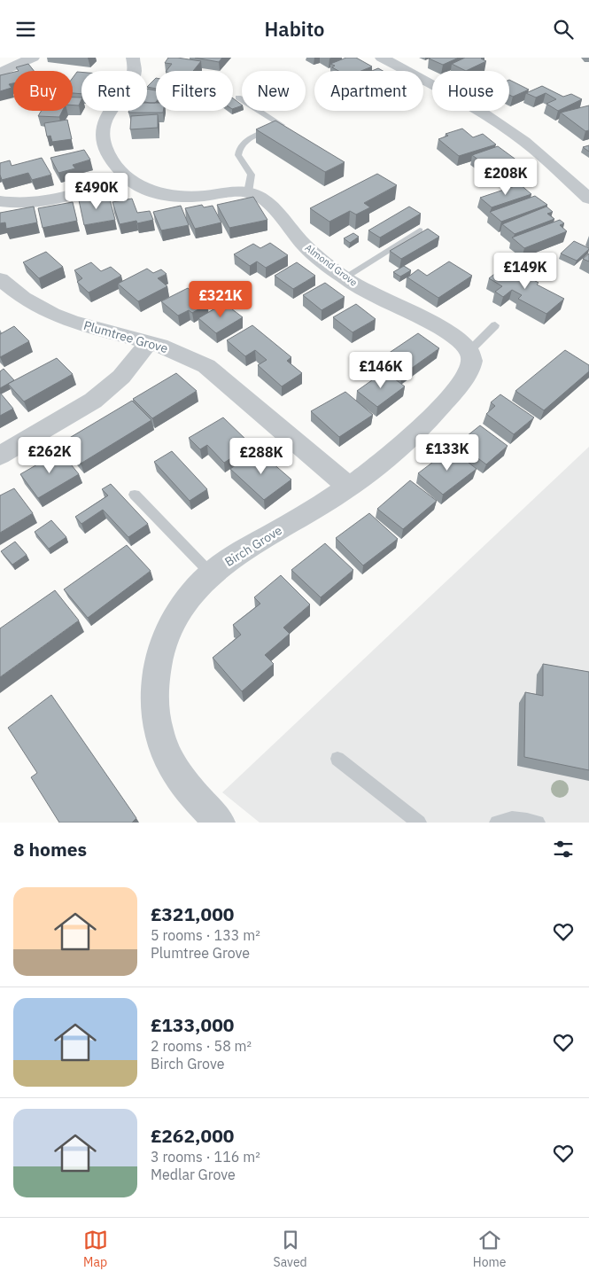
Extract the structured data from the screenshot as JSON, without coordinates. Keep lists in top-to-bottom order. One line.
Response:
{"streets":{"street":["Almond Grove","Plumtree Grove","Birch Grove"]},"crossings":[["Almond Grove","Birch Grove"],["Plumtree Grove","Birch Grove"]],"page":{"header":"Habito","chip":["Buy","Rent","Filters","New","Apartment","House"],"price":["£208K","£490K","£149K","£321K","£146K","£133K","£262K","£288K"],"heading":"8 homes","list":[{"name":"£321,000","note":"5 rooms · 133 m² · Plumtree Grove"},{"name":"£133,000","note":"2 rooms · 58 m² · Birch Grove"},{"name":"£262,000","note":"3 rooms · 116 m² · Medlar Grove"}],"tabs":["Map","Saved","Home"]}}
